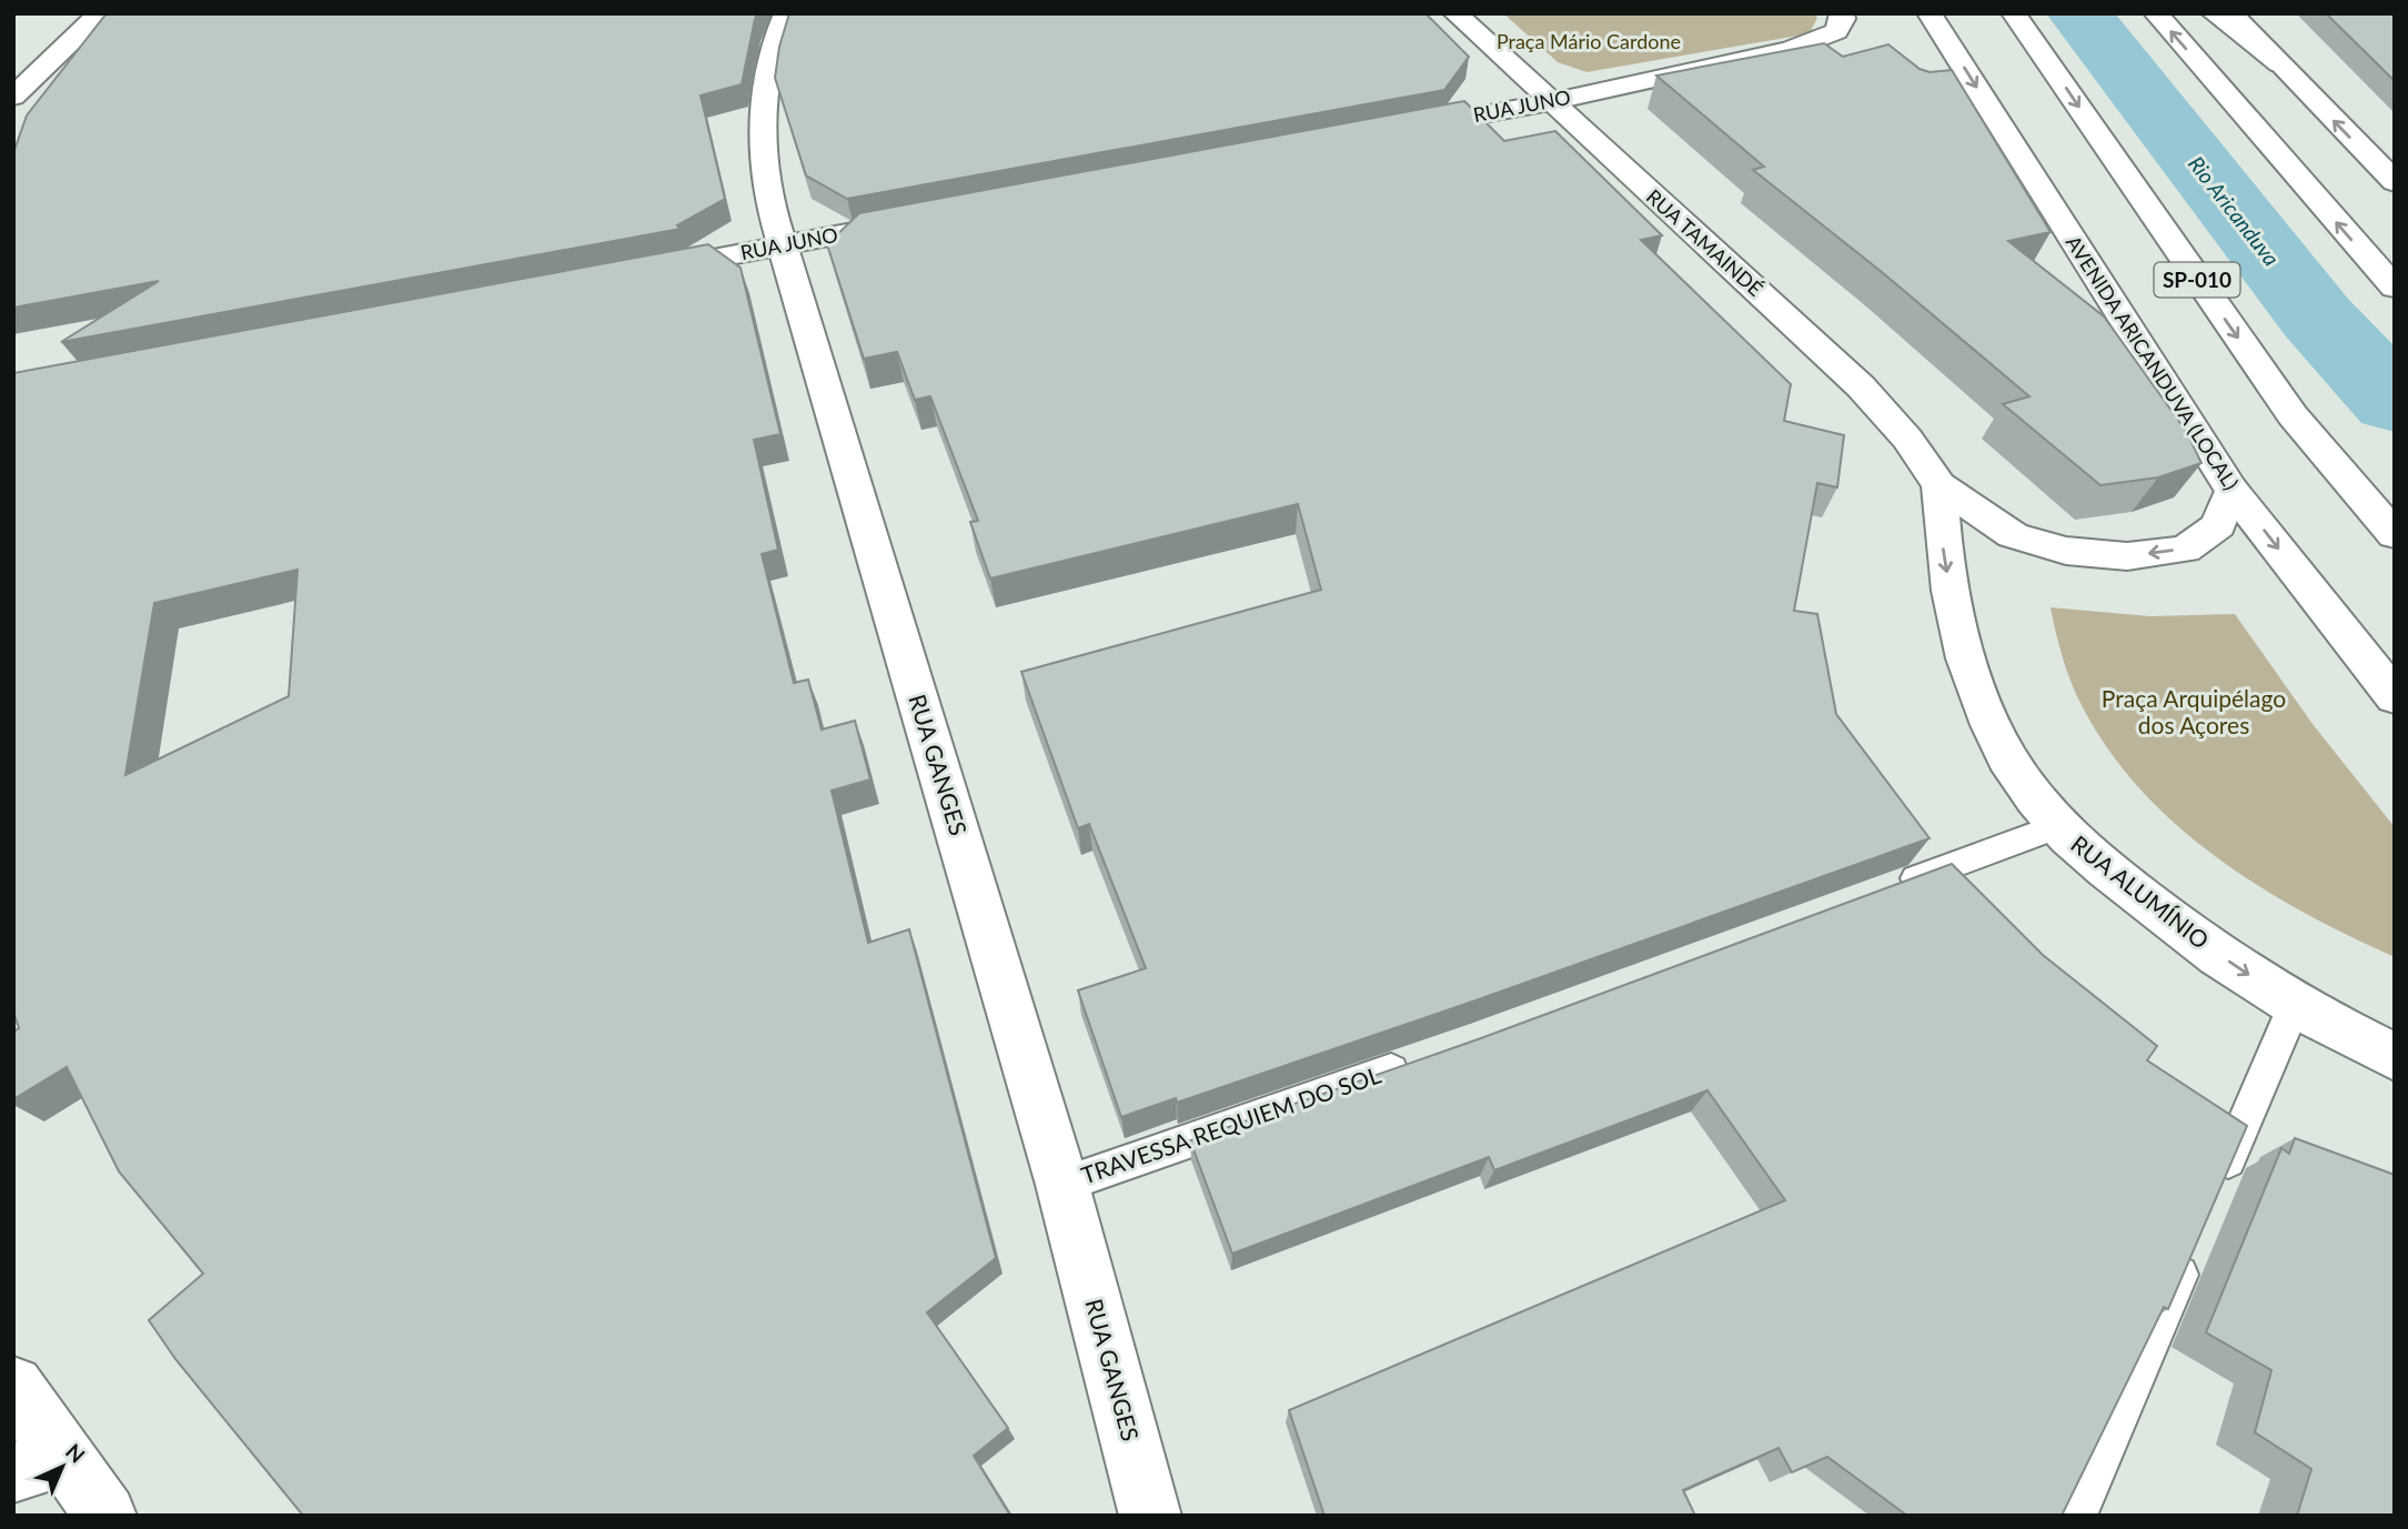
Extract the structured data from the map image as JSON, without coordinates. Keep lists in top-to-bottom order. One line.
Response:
{"streets":{"main road":["RUA JUNO","RUA TAMAINDÉ","SP-010","AVENIDA ARICANDUVA (LOCAL)","RUA GANGES","RUA ALUMÍNIO"],"lane":["TRAVESSA REQUIEM DO SOL"]},"crossings":[["RUA JUNO","RUA TAMAINDÉ"],["RUA JUNO","RUA GANGES"],["RUA TAMAINDÉ","RUA ALUMÍNIO"],["RUA GANGES","TRAVESSA REQUIEM DO SOL"]],"one_way":["RUA ALUMÍNIO"],"water":["Rio Aricanduva"],"parks":["Praça Mário Cardone","Praça Arquipélago dos Açores"],"north":"top right"}
